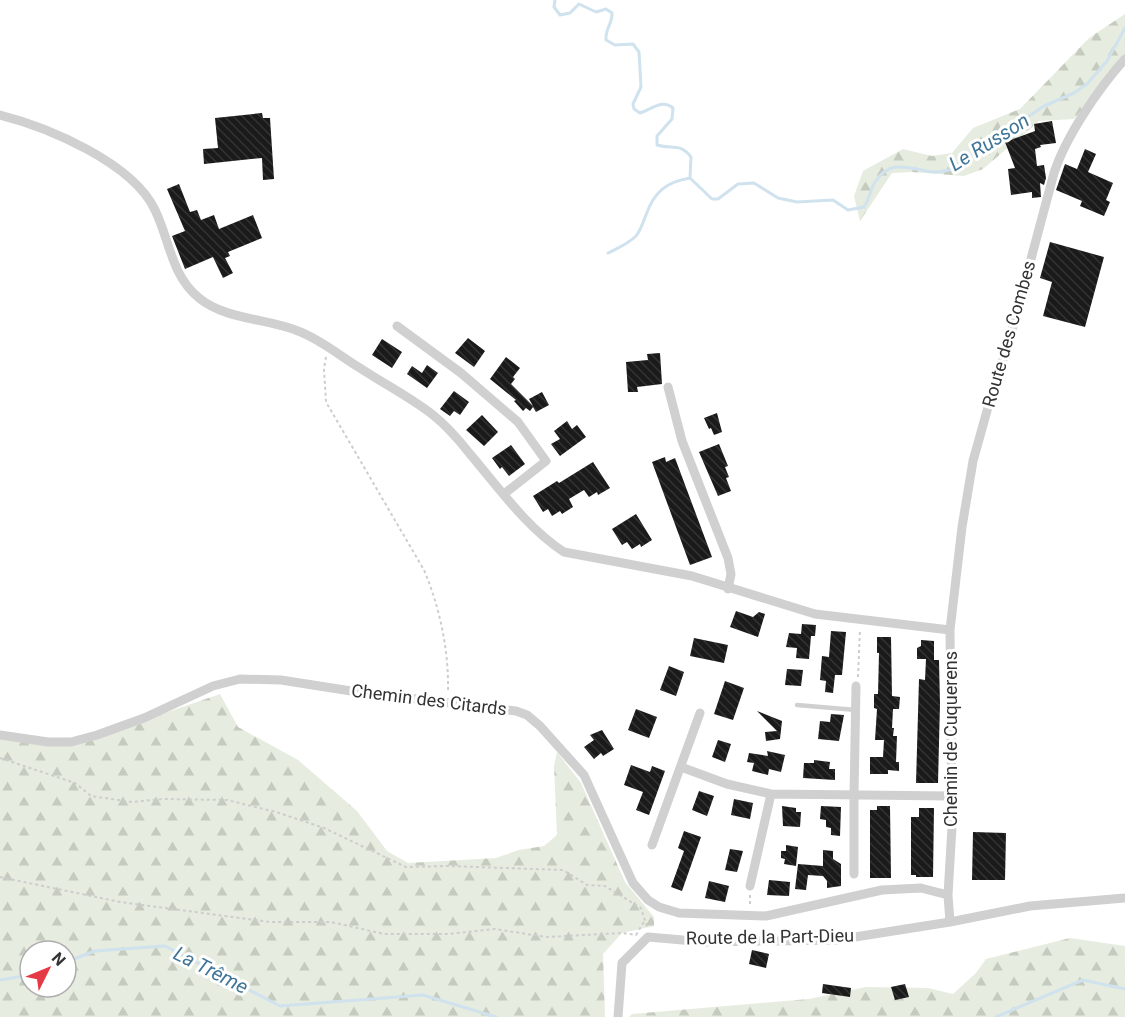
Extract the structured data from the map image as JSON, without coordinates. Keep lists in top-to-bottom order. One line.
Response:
{"streets":{"street":["Route des Combes","Chemin des Citards","Chemin de Cuquerens","Route de la Part-Dieu"]},"crossings":[["Route des Combes","Chemin de Cuquerens"],["Chemin des Citards","Chemin de Cuquerens"]],"water":["Le Russon","La Trême"],"north":"top right"}
